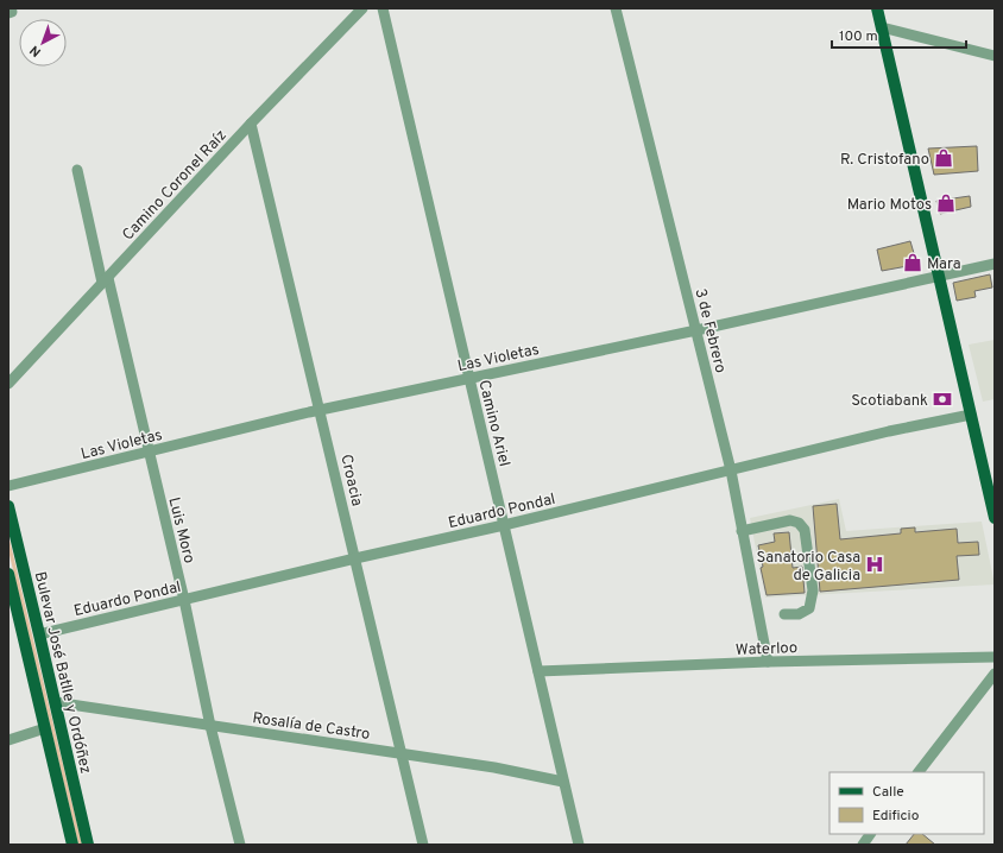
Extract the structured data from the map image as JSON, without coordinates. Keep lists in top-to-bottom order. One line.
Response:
{"streets":{"main road":["Bulevar José Batlle y Ordóñez"],"street":["Camino Coronel Raíz","3 de Febrero","Las Violetas","Camino Ariel","Croacia","Eduardo Pondal","Luis Moro","Waterloo","Rosalía de Castro"]},"crossings":[["Camino Coronel Raíz","Croacia"],["Camino Coronel Raíz","Luis Moro"],["3 de Febrero","Las Violetas"],["3 de Febrero","Eduardo Pondal"],["3 de Febrero","Waterloo"],["Las Violetas","Camino Ariel"],["Las Violetas","Croacia"],["Las Violetas","Luis Moro"],["Camino Ariel","Eduardo Pondal"],["Camino Ariel","Waterloo"],["Camino Ariel","Rosalía de Castro"],["Croacia","Eduardo Pondal"],["Croacia","Rosalía de Castro"],["Eduardo Pondal","Luis Moro"],["Eduardo Pondal","Bulevar José Batlle y Ordóñez"],["Luis Moro","Rosalía de Castro"],["Bulevar José Batlle y Ordóñez","Rosalía de Castro"]],"places":{"shop":["R. Cristofano","Mario Motos","Mara"],"bank":["Scotiabank"],"hospital":["Sanatorio Casa de Galicia"]},"legend":["Calle","Edificio"],"scale_bar":"100 m","north":"bottom left"}
